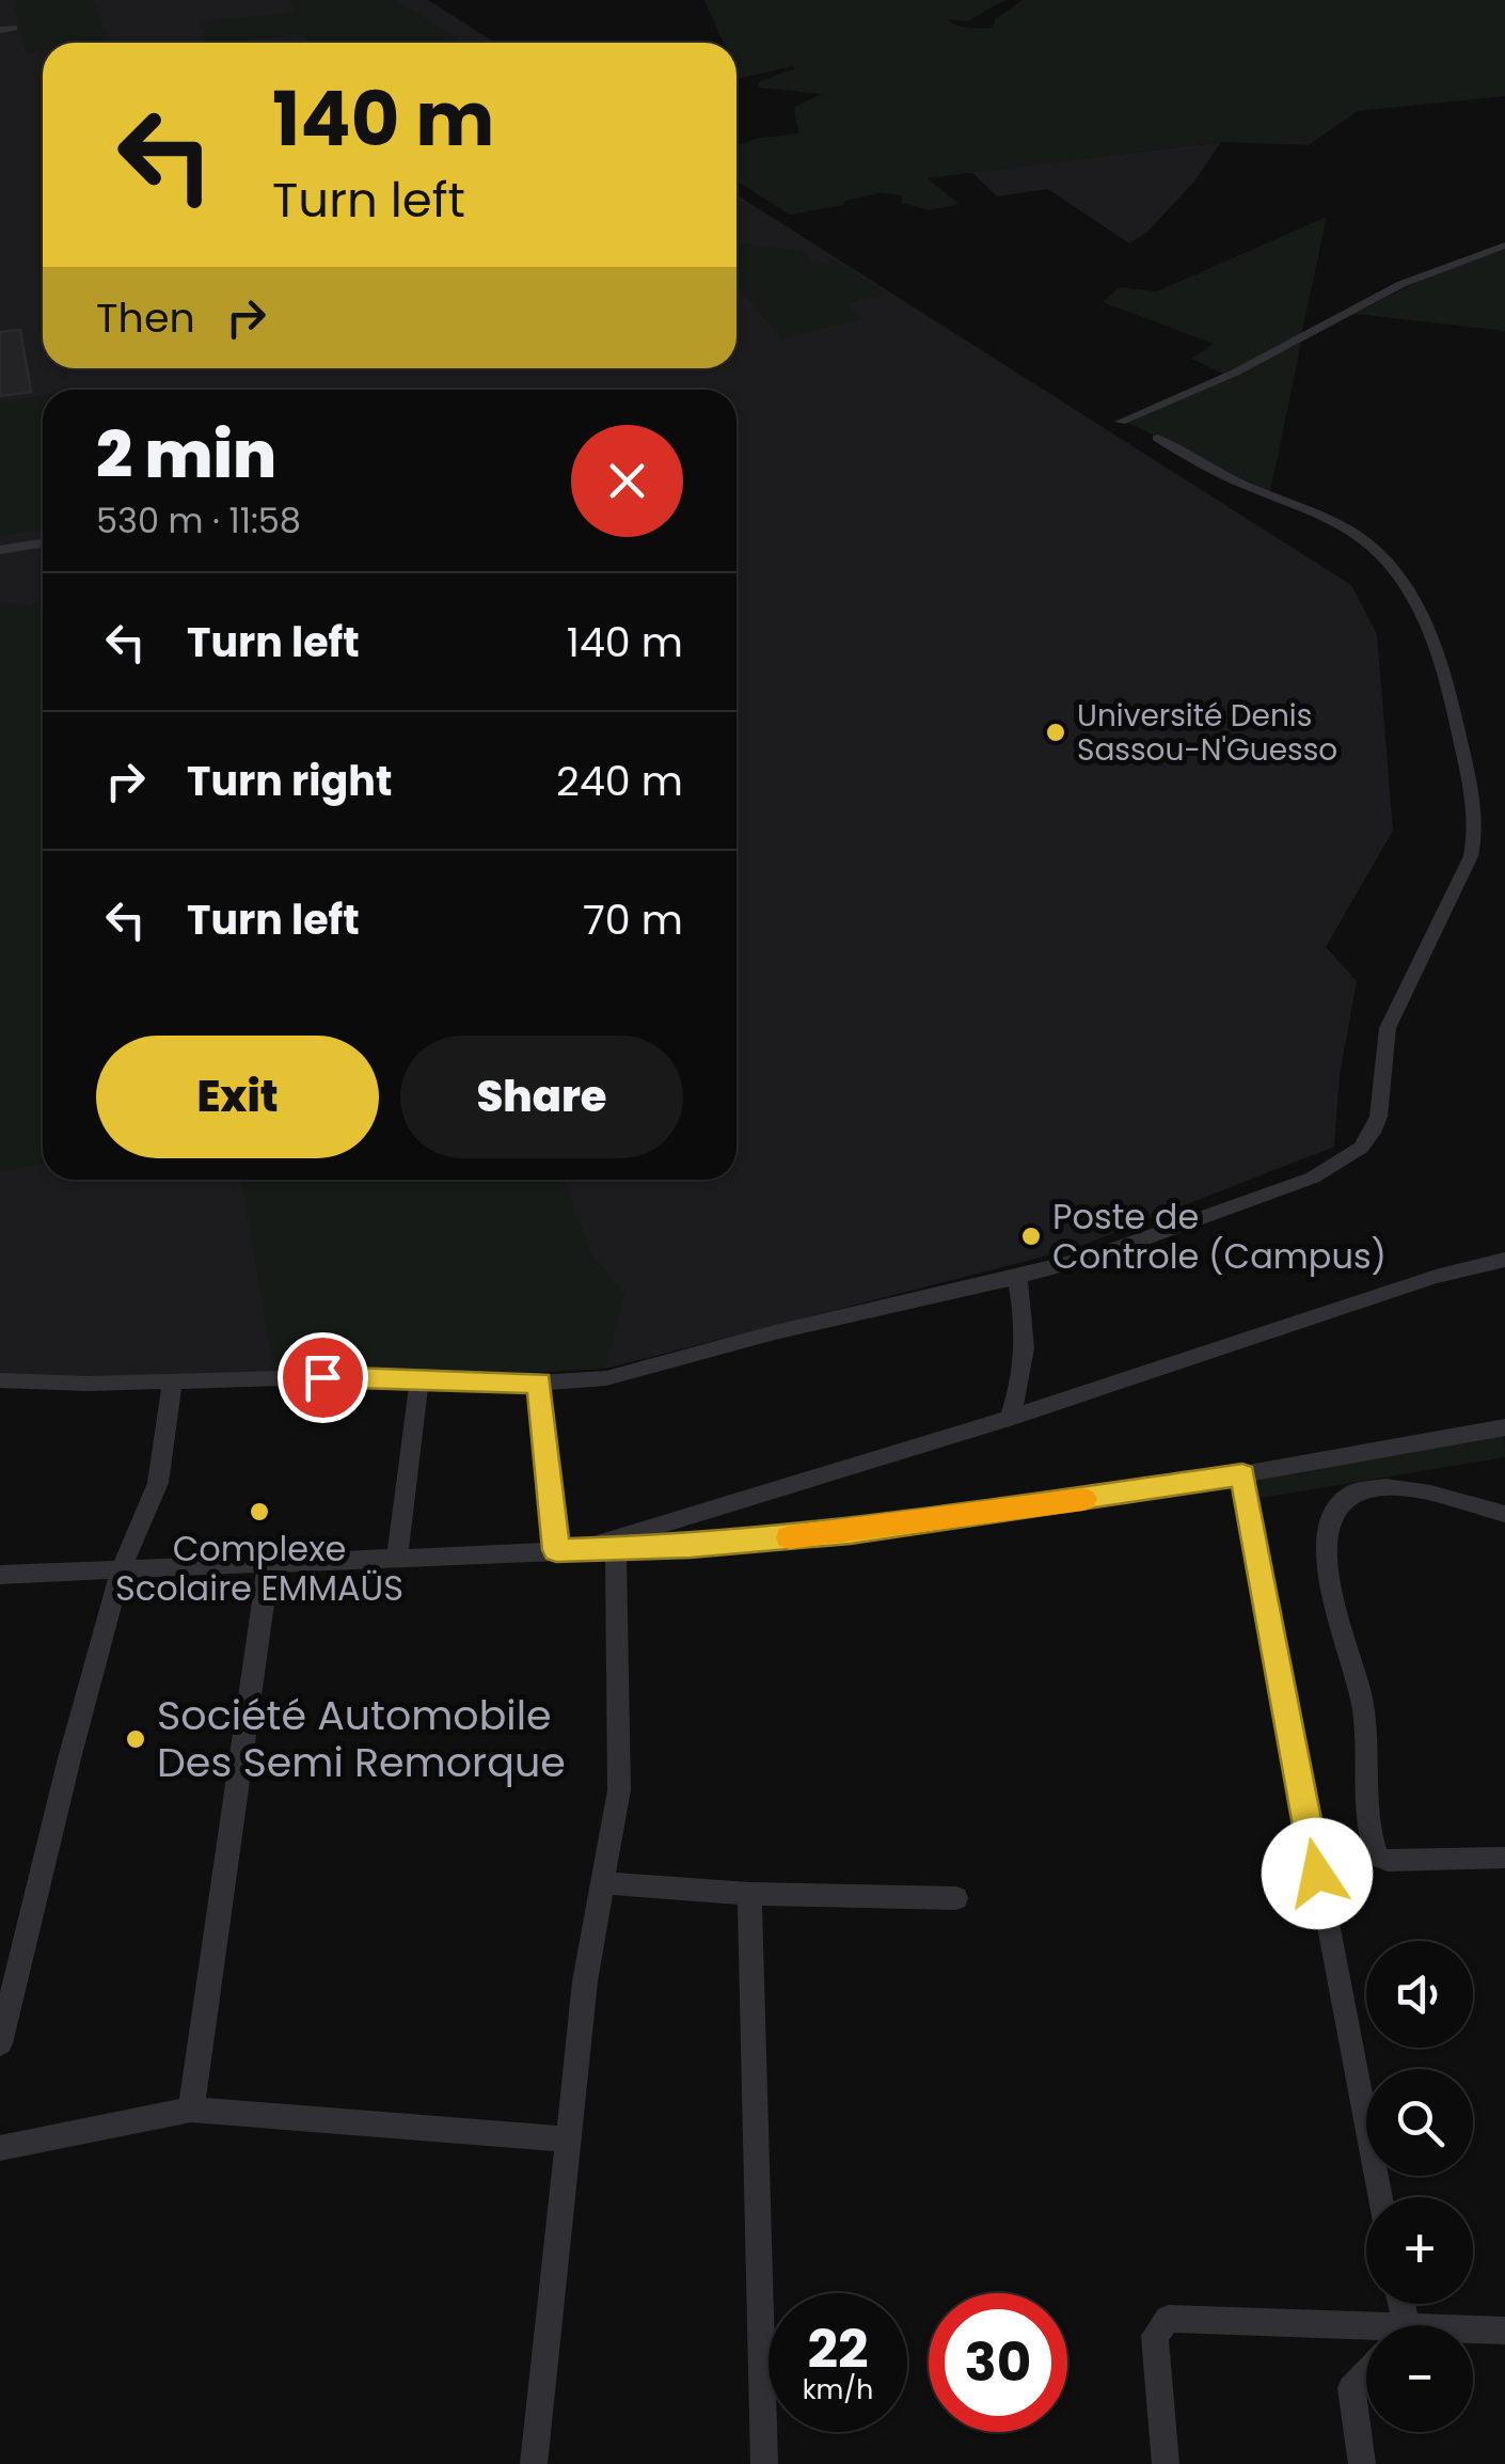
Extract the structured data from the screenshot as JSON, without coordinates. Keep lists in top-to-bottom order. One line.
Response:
{"places":["Université Denis Sassou-N'Guesso","Poste de Controle (Campus)","Complexe Scolaire EMMAÜS","Société Automobile Des Semi Remorque"],"page":{"turn":["140 m","Turn left"],"then":"Then","heading":["2 min","530 m · 11:58"],"list":[{"name":"Turn left","value":"140 m"},{"name":"Turn right","value":"240 m"},{"name":"Turn left","value":"70 m"}],"buttons":["Exit","Share"],"map_buttons":["+","−"],"speed":"22 km/h","limit":"30"}}
